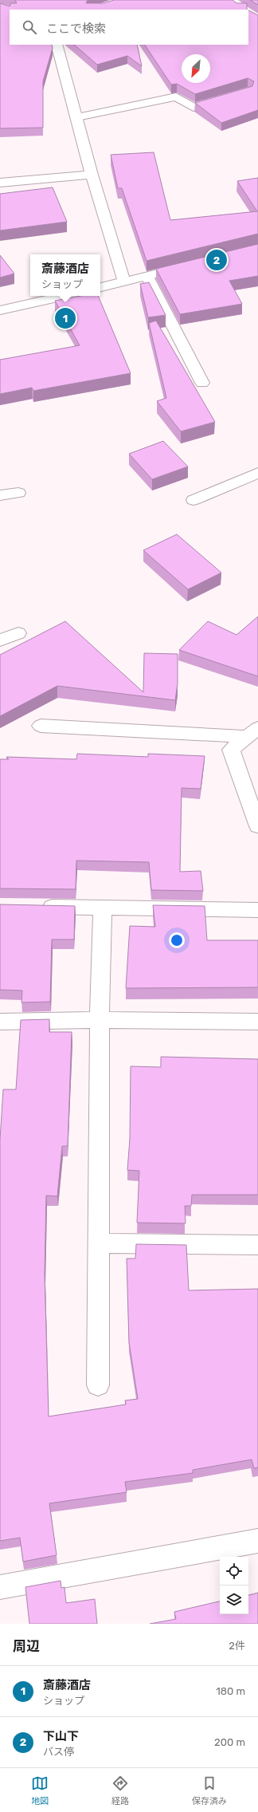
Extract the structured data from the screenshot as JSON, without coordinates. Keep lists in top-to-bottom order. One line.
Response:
{"north":"bottom left","page":{"search":"ここで検索","pins":["2","1"],"popup":["斎藤酒店","ショップ"],"heading":["周辺","2件"],"list":[{"mark":"1","name":"斎藤酒店","note":"ショップ","value":"180 m"},{"mark":"2","name":"下山下","note":"バス停","value":"200 m"}],"nav":["地図","経路","保存済み"]}}
